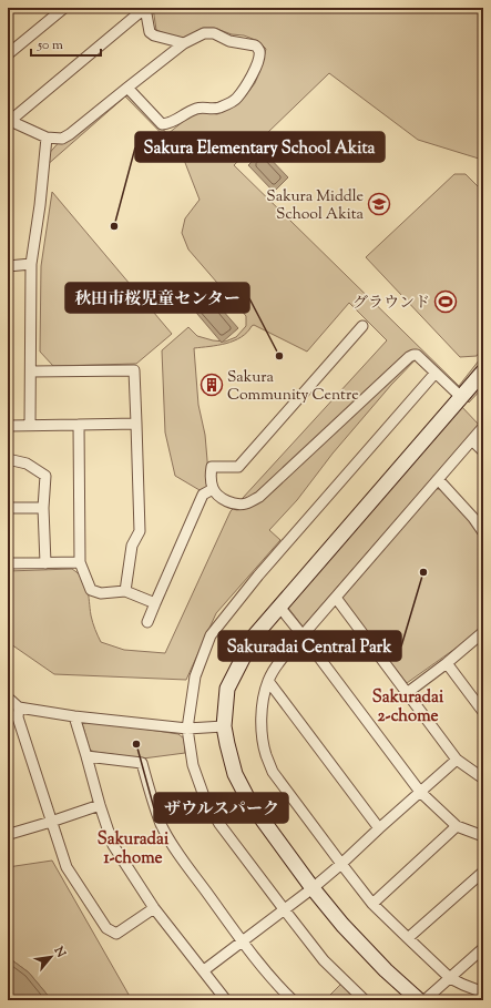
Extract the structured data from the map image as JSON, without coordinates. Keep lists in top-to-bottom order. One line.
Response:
{"districts":["Sakuradai 2-chome","Sakuradai 1-chome"],"places":{"school or university":["Sakura Middle School Akita"],"other":["Sakura Elementary School Akita","秋田市桜児童センター","Sakuradai Central Park","ザウルスパーク"],"sports":["グラウンド"],"building":["Sakura Community Centre"]},"scale_bar":"50 m","north":"top right"}
